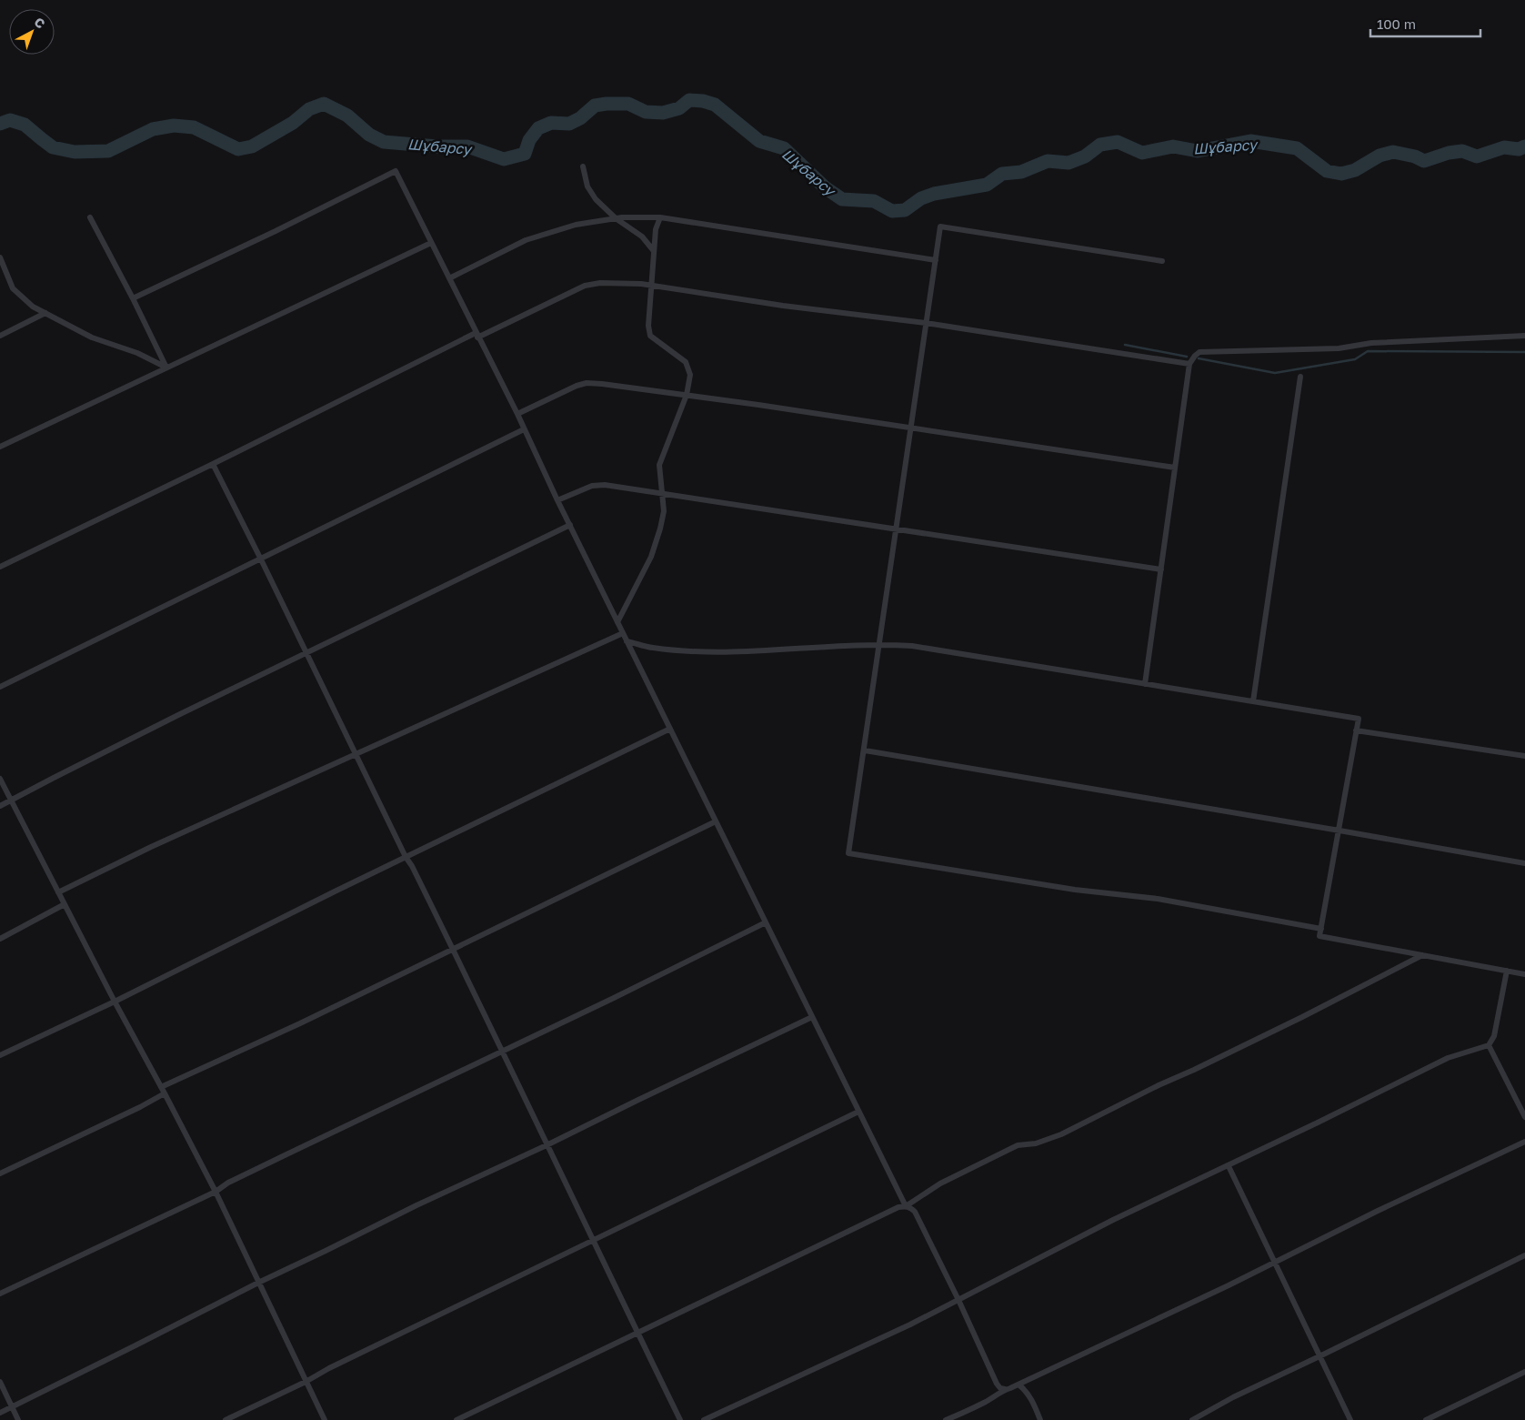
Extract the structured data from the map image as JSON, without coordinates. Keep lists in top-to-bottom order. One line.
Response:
{"water":["Шұбарсу"],"scale_bar":"100 m","north":"top right"}
